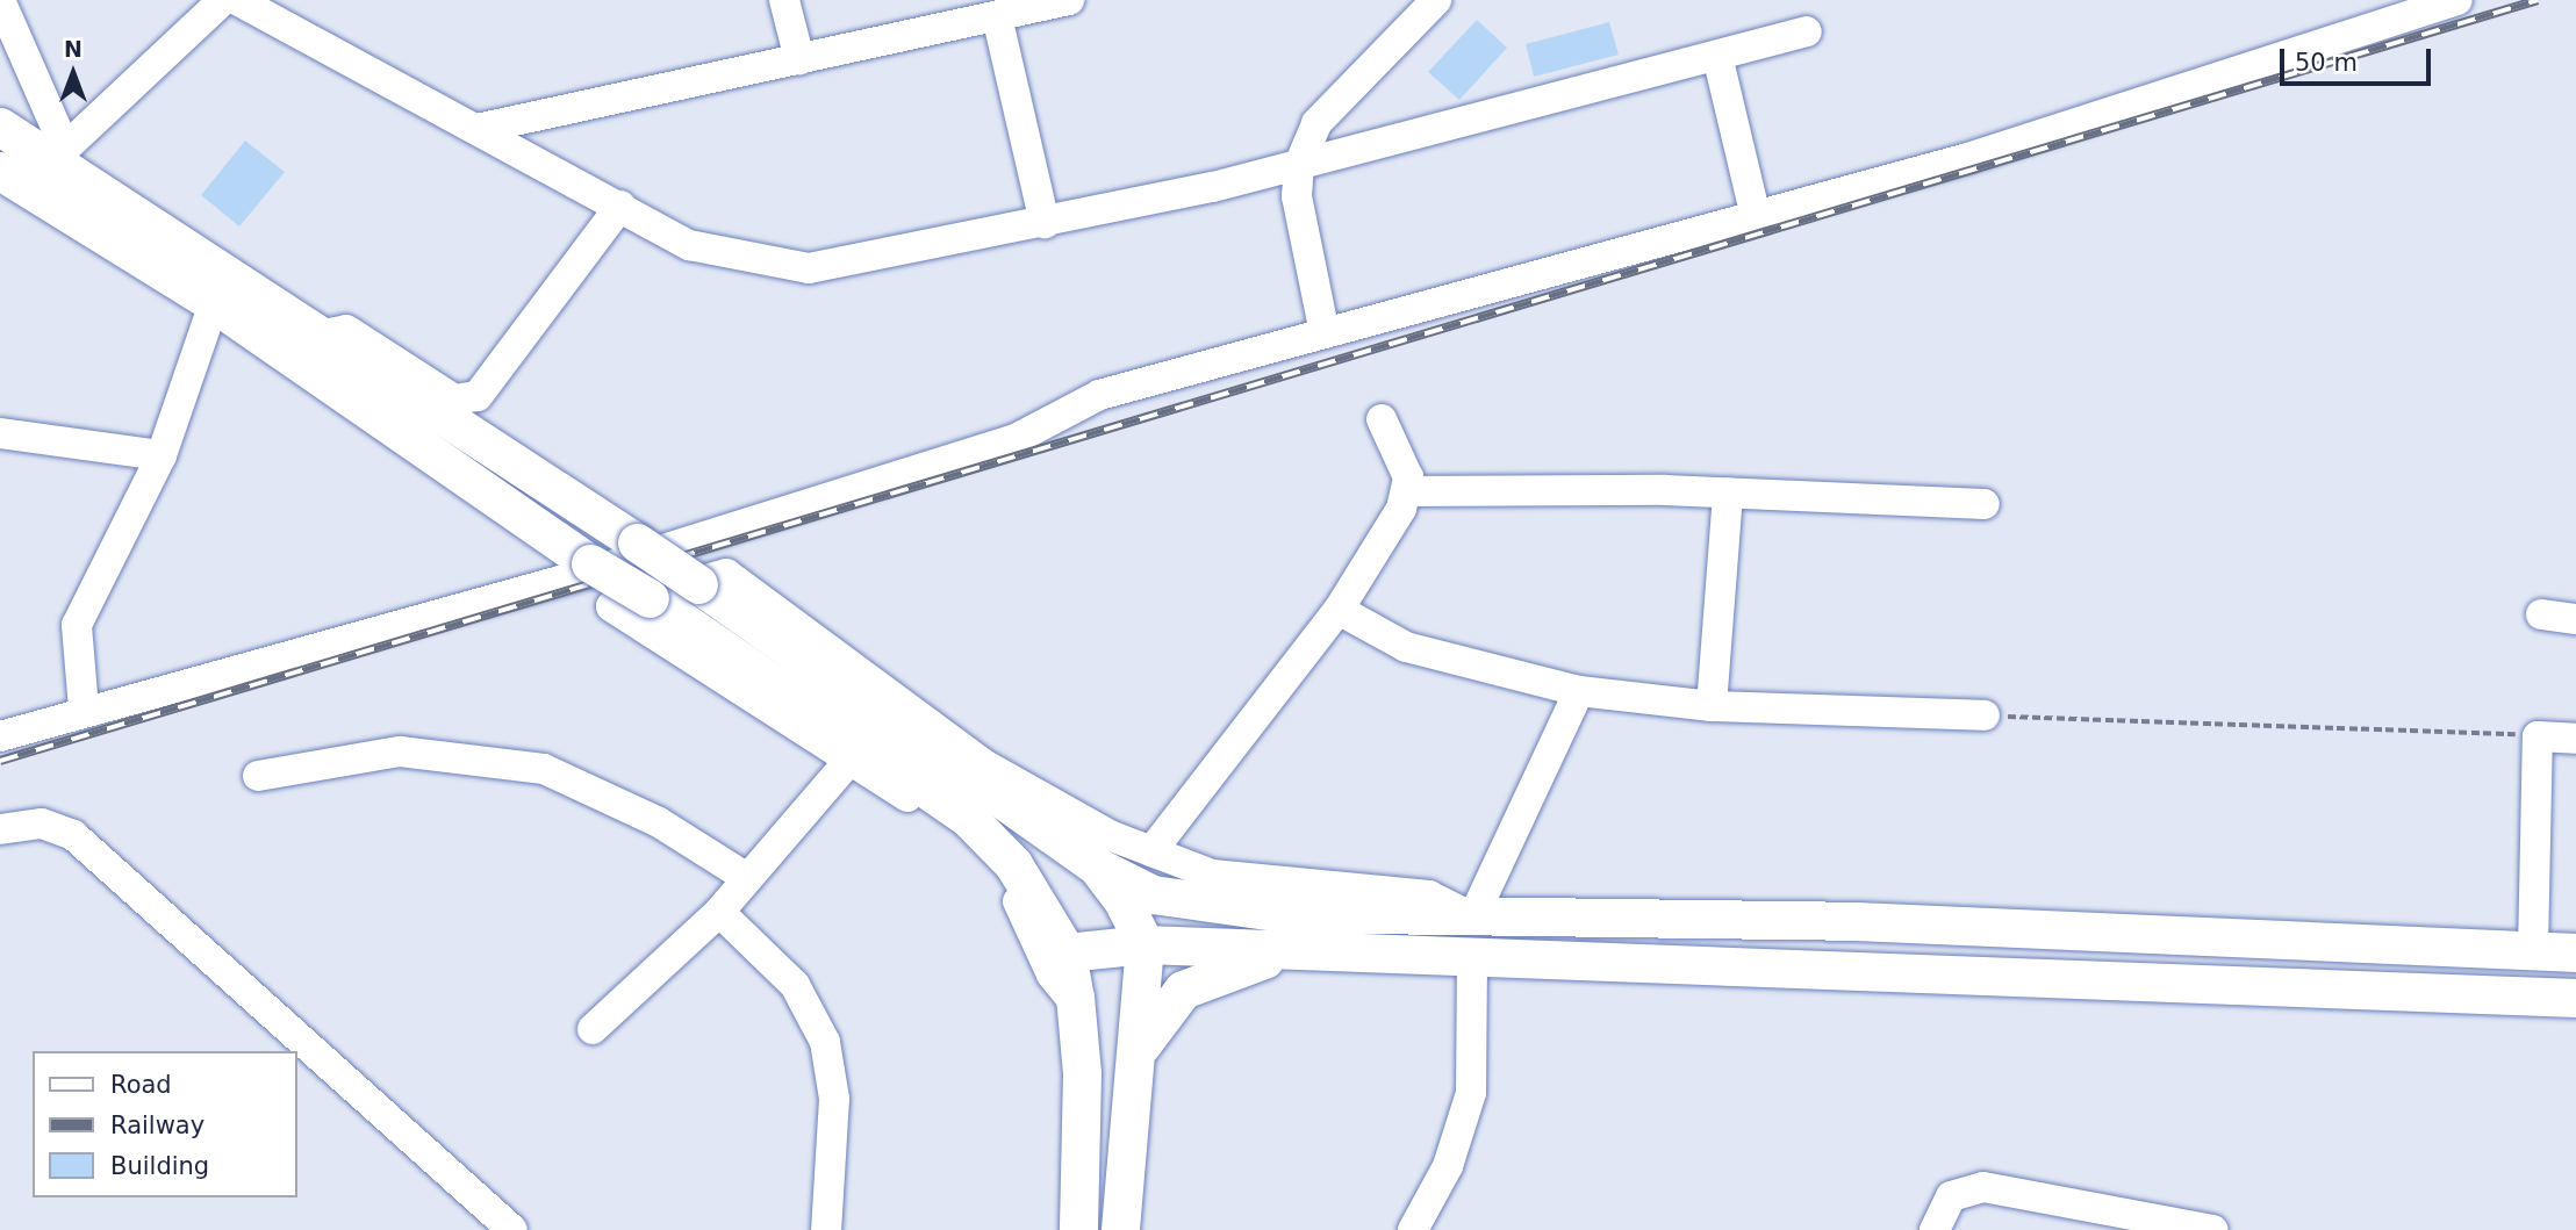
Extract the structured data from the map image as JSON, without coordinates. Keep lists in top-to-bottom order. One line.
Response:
{"legend":["Road","Railway","Building"],"scale_bar":"50 m","north":"top"}
